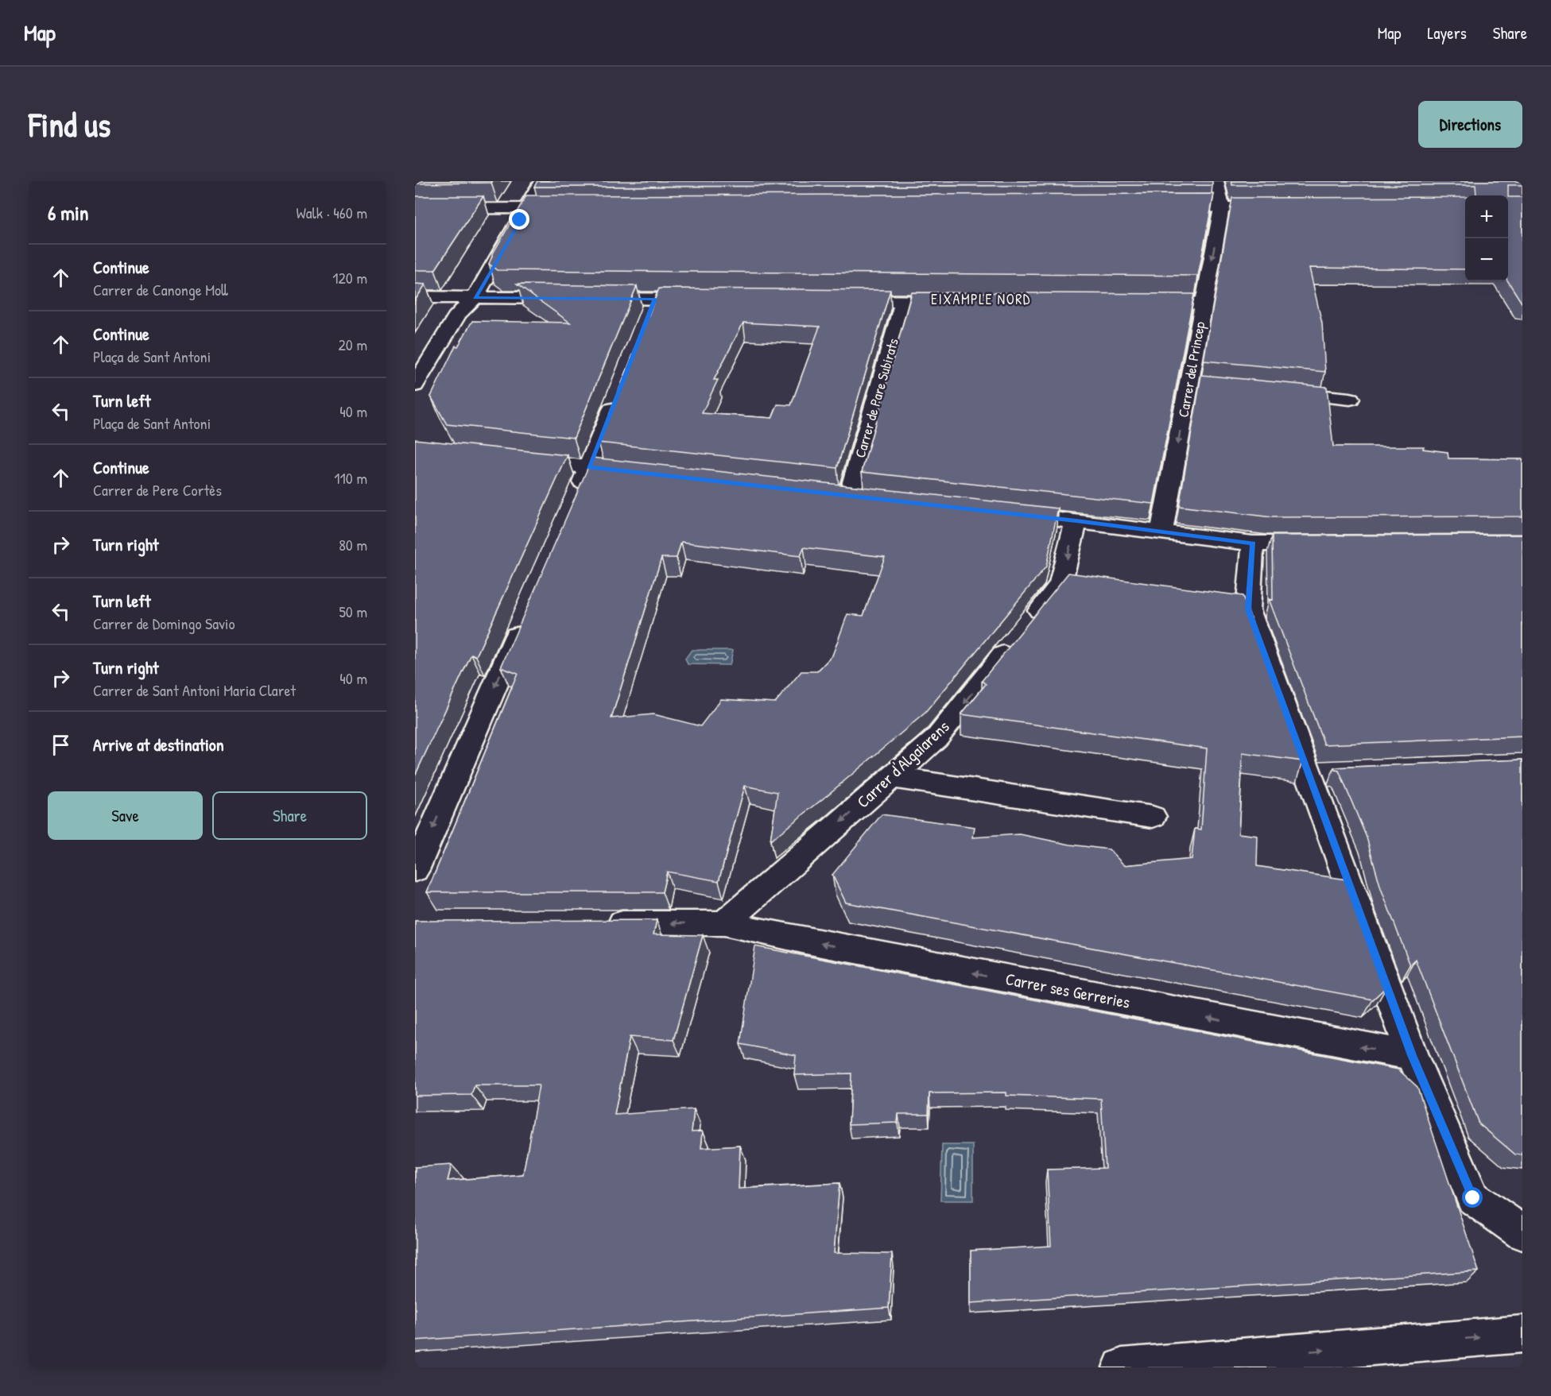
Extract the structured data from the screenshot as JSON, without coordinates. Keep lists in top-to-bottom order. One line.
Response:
{"streets":{"street":["Carrer del Princep","Carrer de Pare Subirats","Carrer d'Algaiarens","Carrer ses Gerreries"]},"crossings":[["Carrer d'Algaiarens","Carrer ses Gerreries"]],"one_way":["Carrer del Princep","Carrer d'Algaiarens"],"districts":["EIXAMPLE NORD"],"page":{"header":"Map","nav":["Map","Layers","Share"],"buttons":["Directions",["Save","Share"]],"title":"Find us","heading":["6 min","Walk · 460 m"],"map_buttons":["+","−"],"list":[["Continue","Carrer de Canonge Moll","120 m"],["Continue","Plaça de Sant Antoni","20 m"],["Turn left","Plaça de Sant Antoni","40 m"],["Continue","Carrer de Pere Cortès","110 m"],["Turn right","80 m"],["Turn left","Carrer de Domingo Savio","50 m"],["Turn right","Carrer de Sant Antoni Maria Claret","40 m"],"Arrive at destination"]}}
